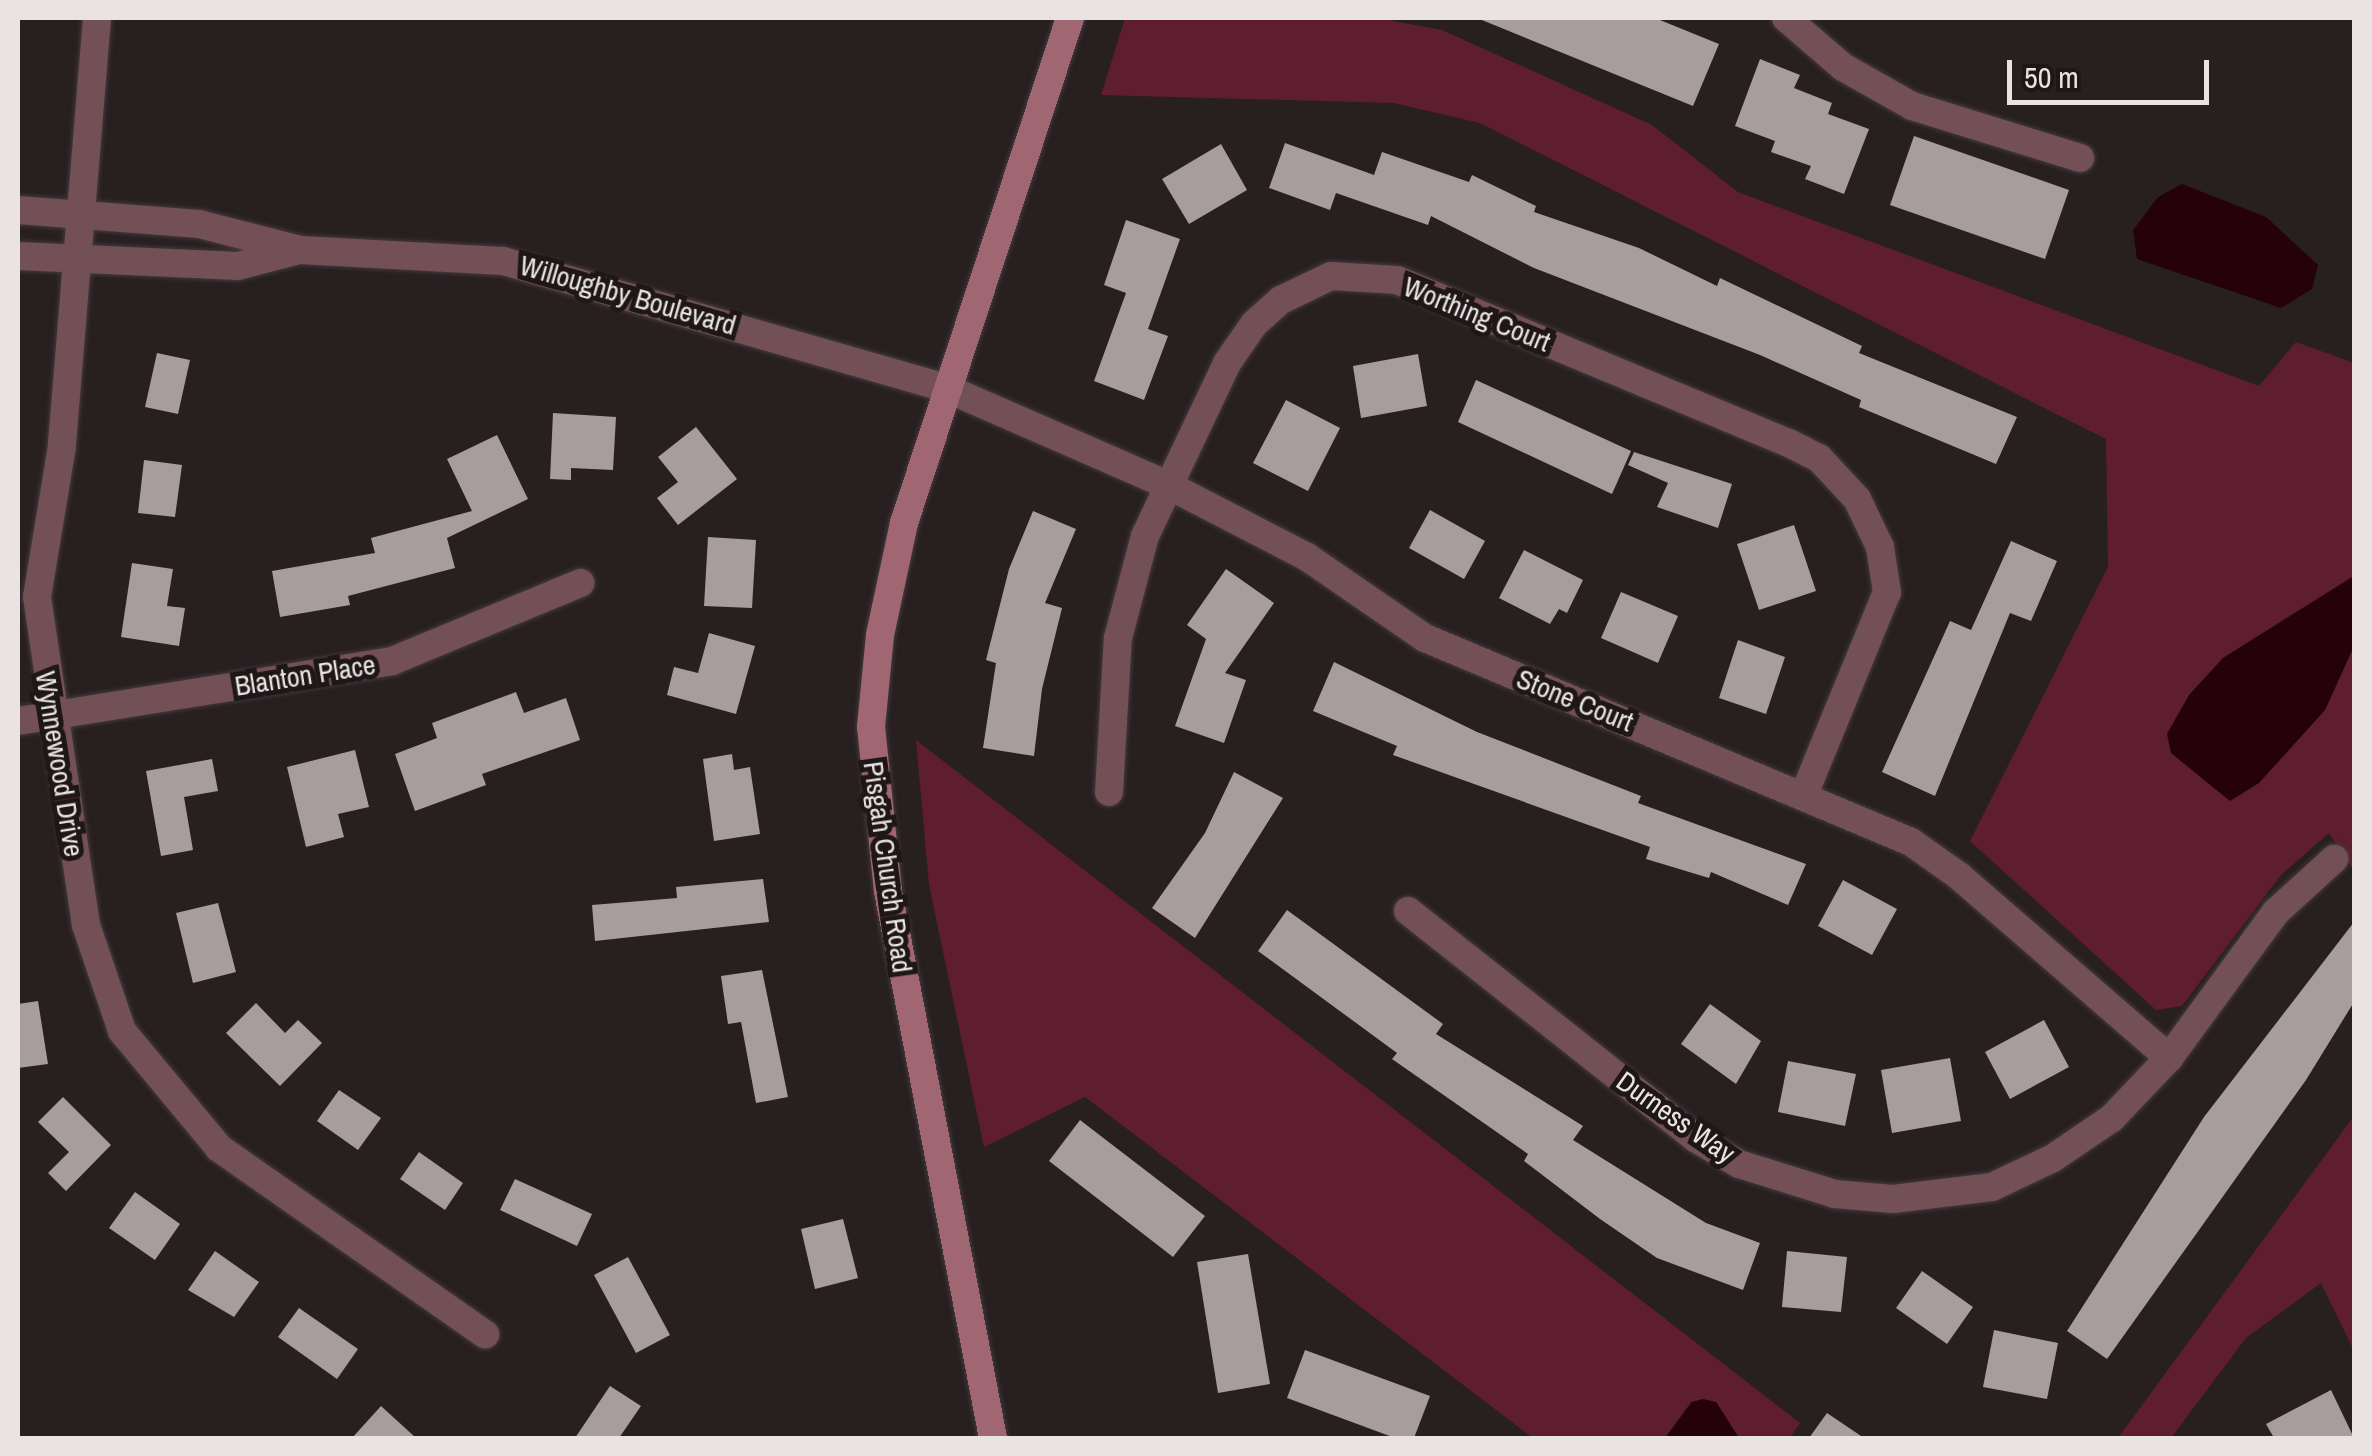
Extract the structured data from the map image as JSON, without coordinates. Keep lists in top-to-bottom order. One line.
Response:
{"streets":{"main road":["Pisgah Church Road"],"street":["Willoughby Boulevard","Worthing Court","Blanton Place","Stone Court","Wynnewood Drive","Durness Way"]},"crossings":[["Willoughby Boulevard","Stone Court"],["Willoughby Boulevard","Wynnewood Drive"],["Willoughby Boulevard","Pisgah Church Road"],["Worthing Court","Stone Court"],["Blanton Place","Wynnewood Drive"],["Stone Court","Pisgah Church Road"],["Stone Court","Durness Way"]],"scale_bar":"50 m"}
